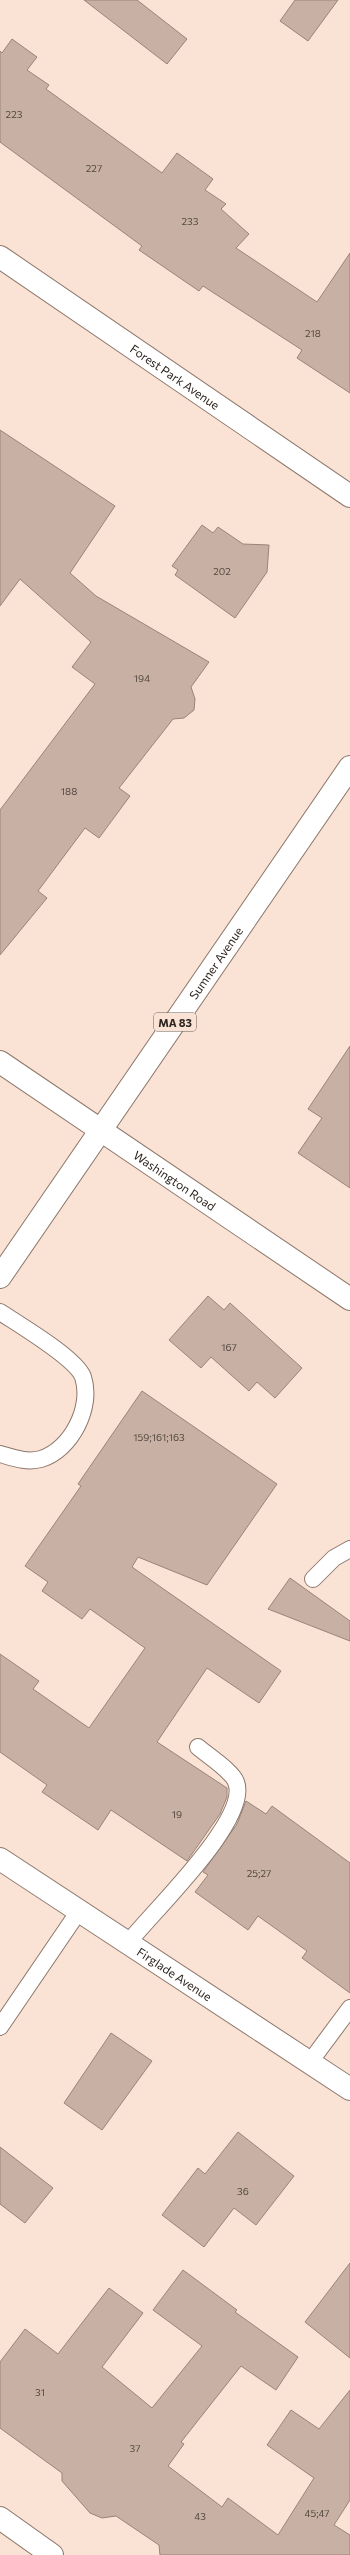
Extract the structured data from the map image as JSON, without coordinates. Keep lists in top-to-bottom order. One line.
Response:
{"streets":{"street":["Forest Park Avenue","Sumner Avenue","MA 83","Washington Road","Firglade Avenue"]},"crossings":[["Sumner Avenue","Washington Road"]],"house_numbers":["223","227","233","218","202","194","188","167","159;161;163","19","25;27","36","31","37","45;47","43"]}
